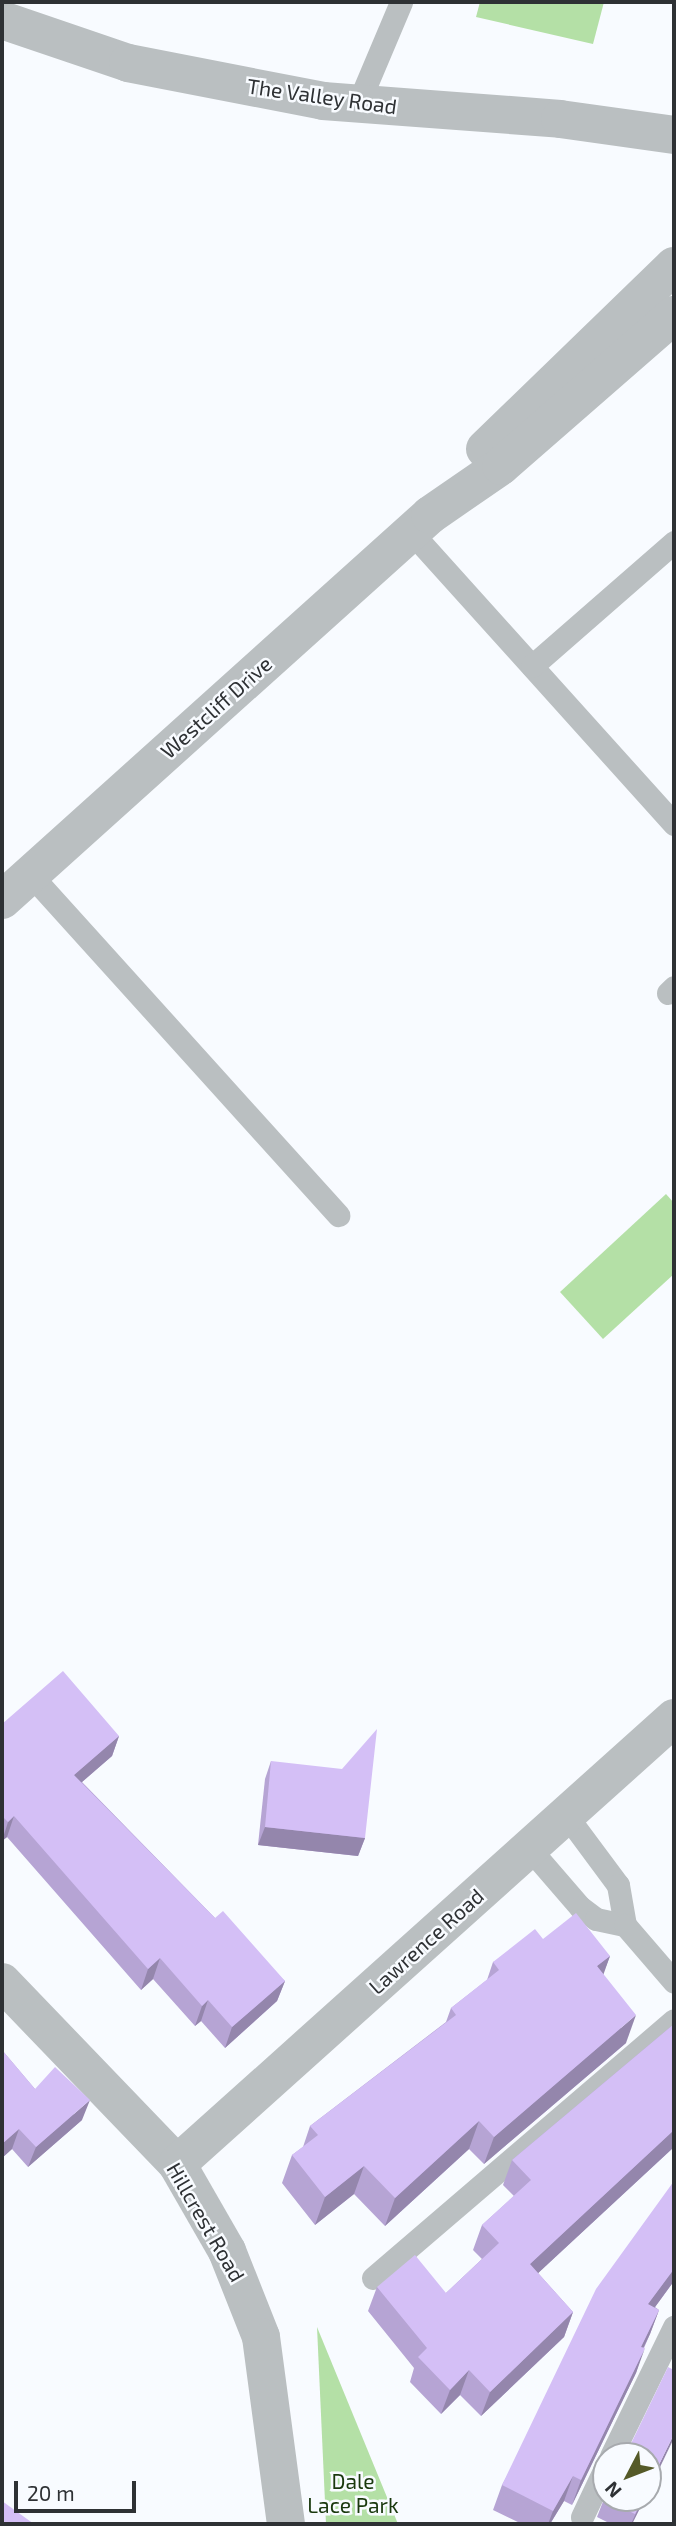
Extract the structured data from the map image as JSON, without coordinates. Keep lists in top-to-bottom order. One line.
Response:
{"streets":{"street":["The Valley Road","Westcliff Drive","Lawrence Road","Hillcrest Road"]},"crossings":[["Lawrence Road","Hillcrest Road"]],"parks":["Dale Lace Park"],"scale_bar":"20 m","north":"bottom left"}
